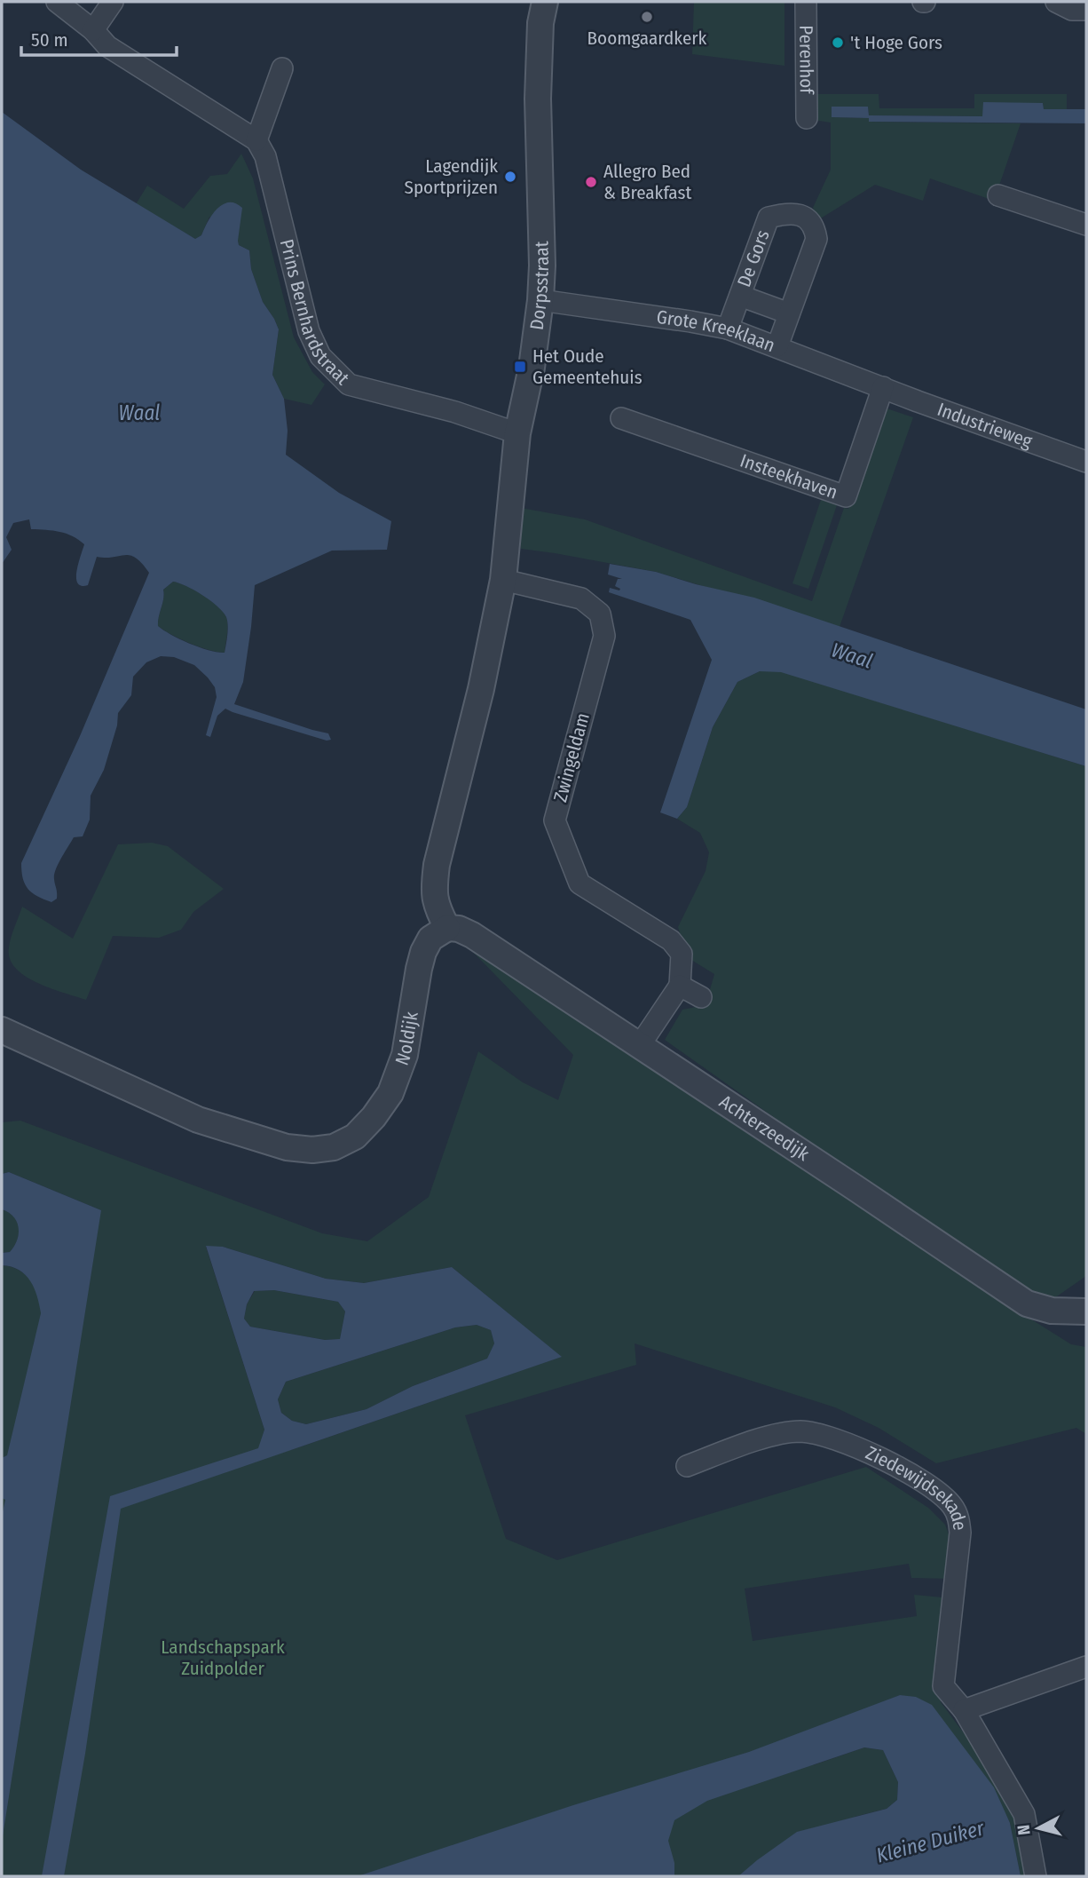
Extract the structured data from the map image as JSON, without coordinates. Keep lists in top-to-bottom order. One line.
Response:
{"streets":{"street":["Perenhof","De Gors","Dorpsstraat","Prins Bernhardstraat","Grote Kreeklaan","Industrieweg","Insteekhaven","Zwingeldam","Noldijk","Achterzeedijk","Ziedewijdsekade"]},"crossings":[["De Gors","Grote Kreeklaan"],["Dorpsstraat","Prins Bernhardstraat"],["Dorpsstraat","Grote Kreeklaan"],["Dorpsstraat","Zwingeldam"],["Grote Kreeklaan","Industrieweg"],["Grote Kreeklaan","Insteekhaven"],["Industrieweg","Insteekhaven"],["Noldijk","Achterzeedijk"]],"water":["Waal","Kleine Duiker"],"parks":["Landschapspark Zuidpolder"],"places":{"other":["Boomgaardkerk","'t Hoge Gors","Lagendijk Sportprijzen","Allegro Bed & Breakfast"],"transit":["Het Oude Gemeentehuis"]},"scale_bar":"50 m","north":"left"}
